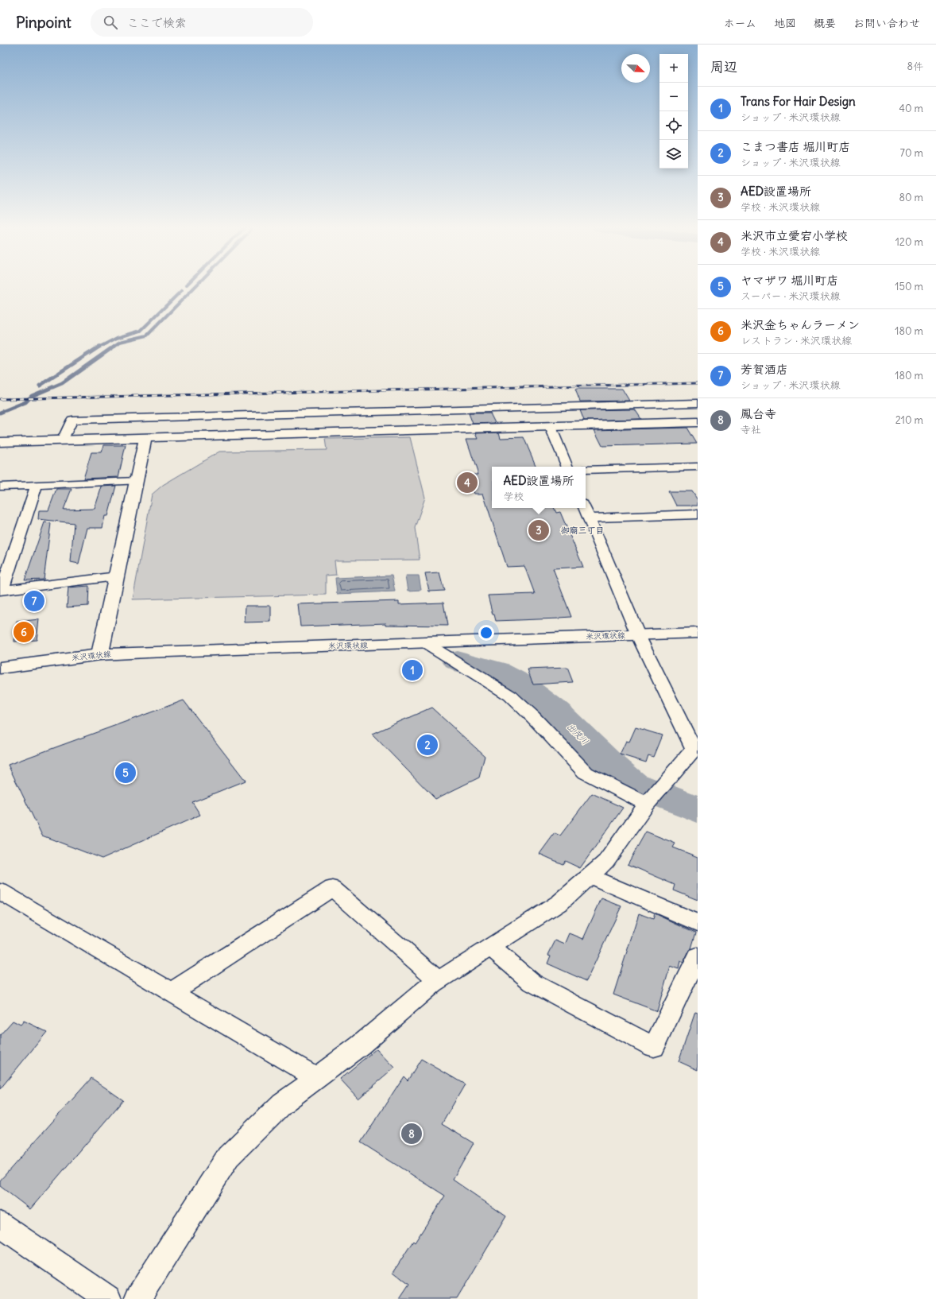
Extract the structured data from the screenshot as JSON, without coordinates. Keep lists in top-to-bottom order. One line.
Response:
{"streets":{"street":["米沢環状線"]},"districts":["御廟三丁目"],"water":["出茂川"],"north":"bottom right","page":{"header":"Pinpoint","search":"ここで検索","nav":["ホーム","地図","概要","お問い合わせ"],"heading":["周辺","8件"],"map_buttons":["+","−"],"list":[{"mark":"1","name":"Trans For Hair Design","note":"ショップ · 米沢環状線","value":"40 m"},{"mark":"2","name":"こまつ書店 堀川町店","note":"ショップ · 米沢環状線","value":"70 m"},{"mark":"3","name":"AED設置場所","note":"学校 · 米沢環状線","value":"80 m"},{"mark":"4","name":"米沢市立愛宕小学校","note":"学校 · 米沢環状線","value":"120 m"},{"mark":"5","name":"ヤマザワ 堀川町店","note":"スーパー · 米沢環状線","value":"150 m"},{"mark":"6","name":"米沢金ちゃんラーメン","note":"レストラン · 米沢環状線","value":"180 m"},{"mark":"7","name":"芳賀酒店","note":"ショップ · 米沢環状線","value":"180 m"},{"mark":"8","name":"鳳台寺","note":"寺社","value":"210 m"}],"popup":["AED設置場所","学校"],"pins":["4","3","7","6","1","2","5","8"]}}
